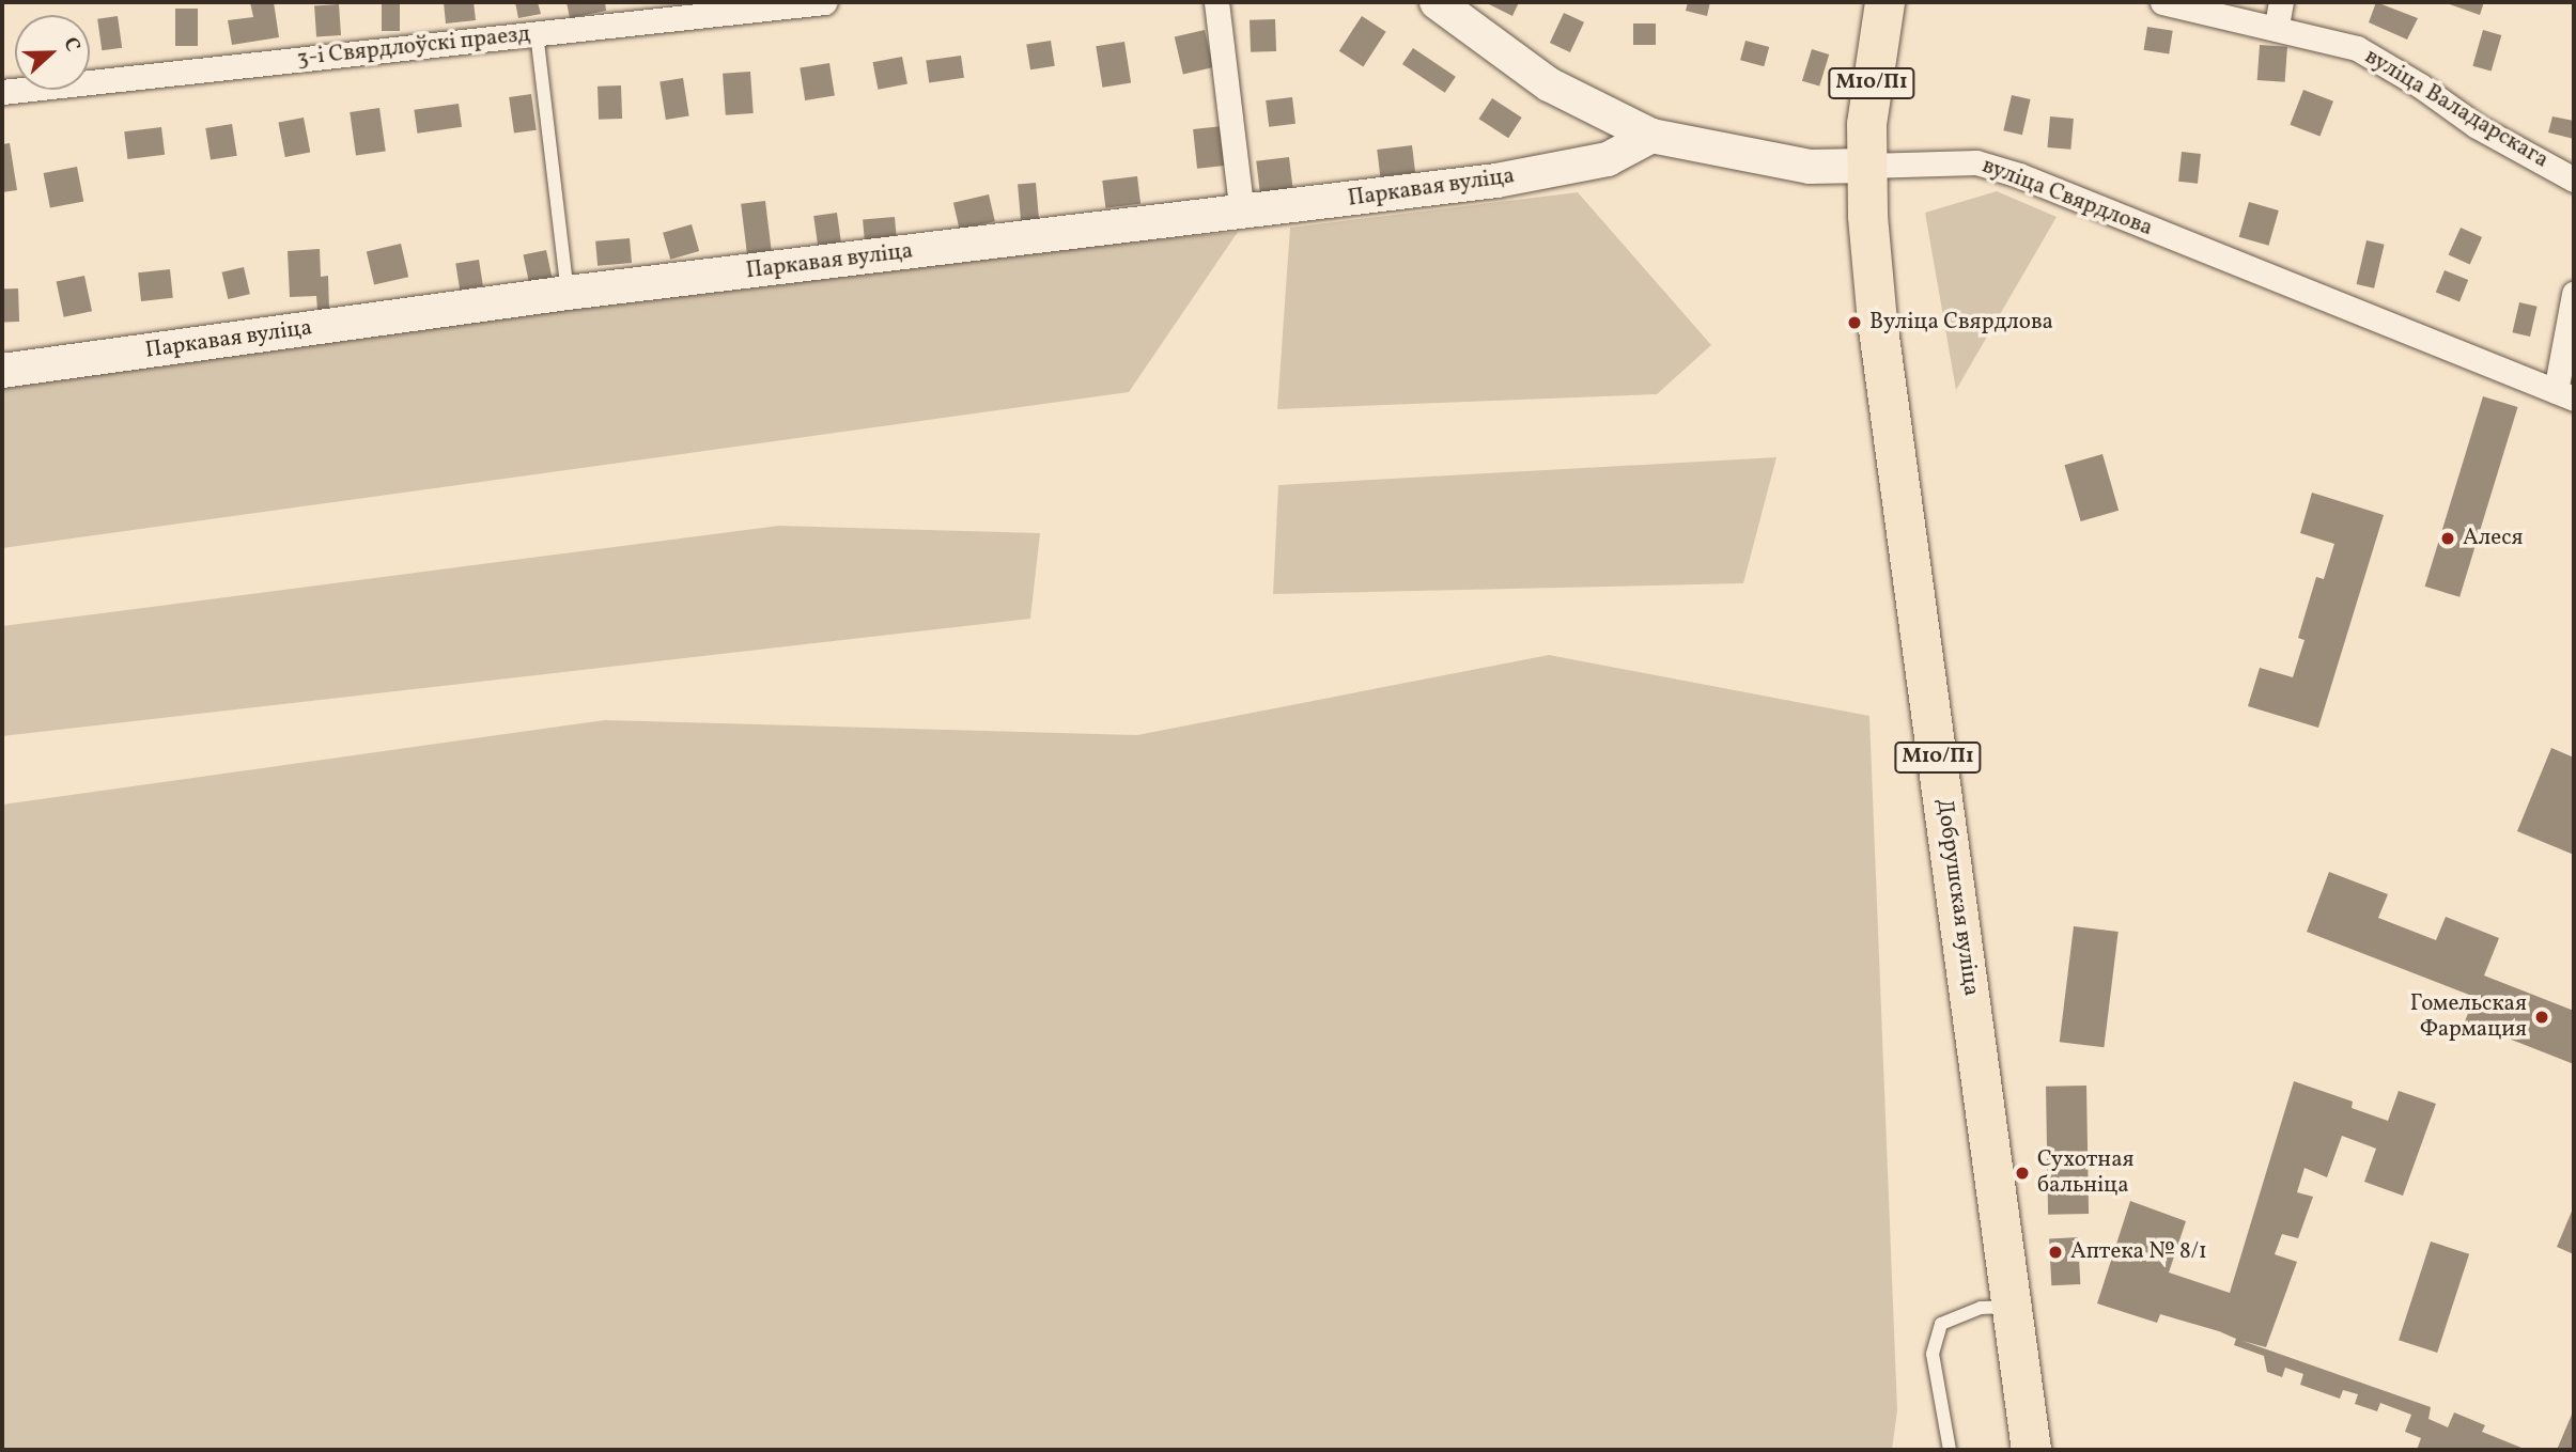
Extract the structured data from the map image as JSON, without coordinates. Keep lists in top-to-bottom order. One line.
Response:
{"streets":{"main road":["М10/П1","Добрушская вуліца"],"street":["3-і Свярдлоўскі праезд","вуліца Валадарскага","Паркавая вуліца","вуліца Свярдлова"]},"crossings":[["М10/П1","вуліца Свярдлова"],["М10/П1","Добрушская вуліца"],["Паркавая вуліца","вуліца Свярдлова"],["вуліца Свярдлова","Добрушская вуліца"]],"places":["Вуліца Свярдлова","Алеся","Гомельская Фармация","Сухотная бальніца","Аптека № 8/1"],"north":"right"}
